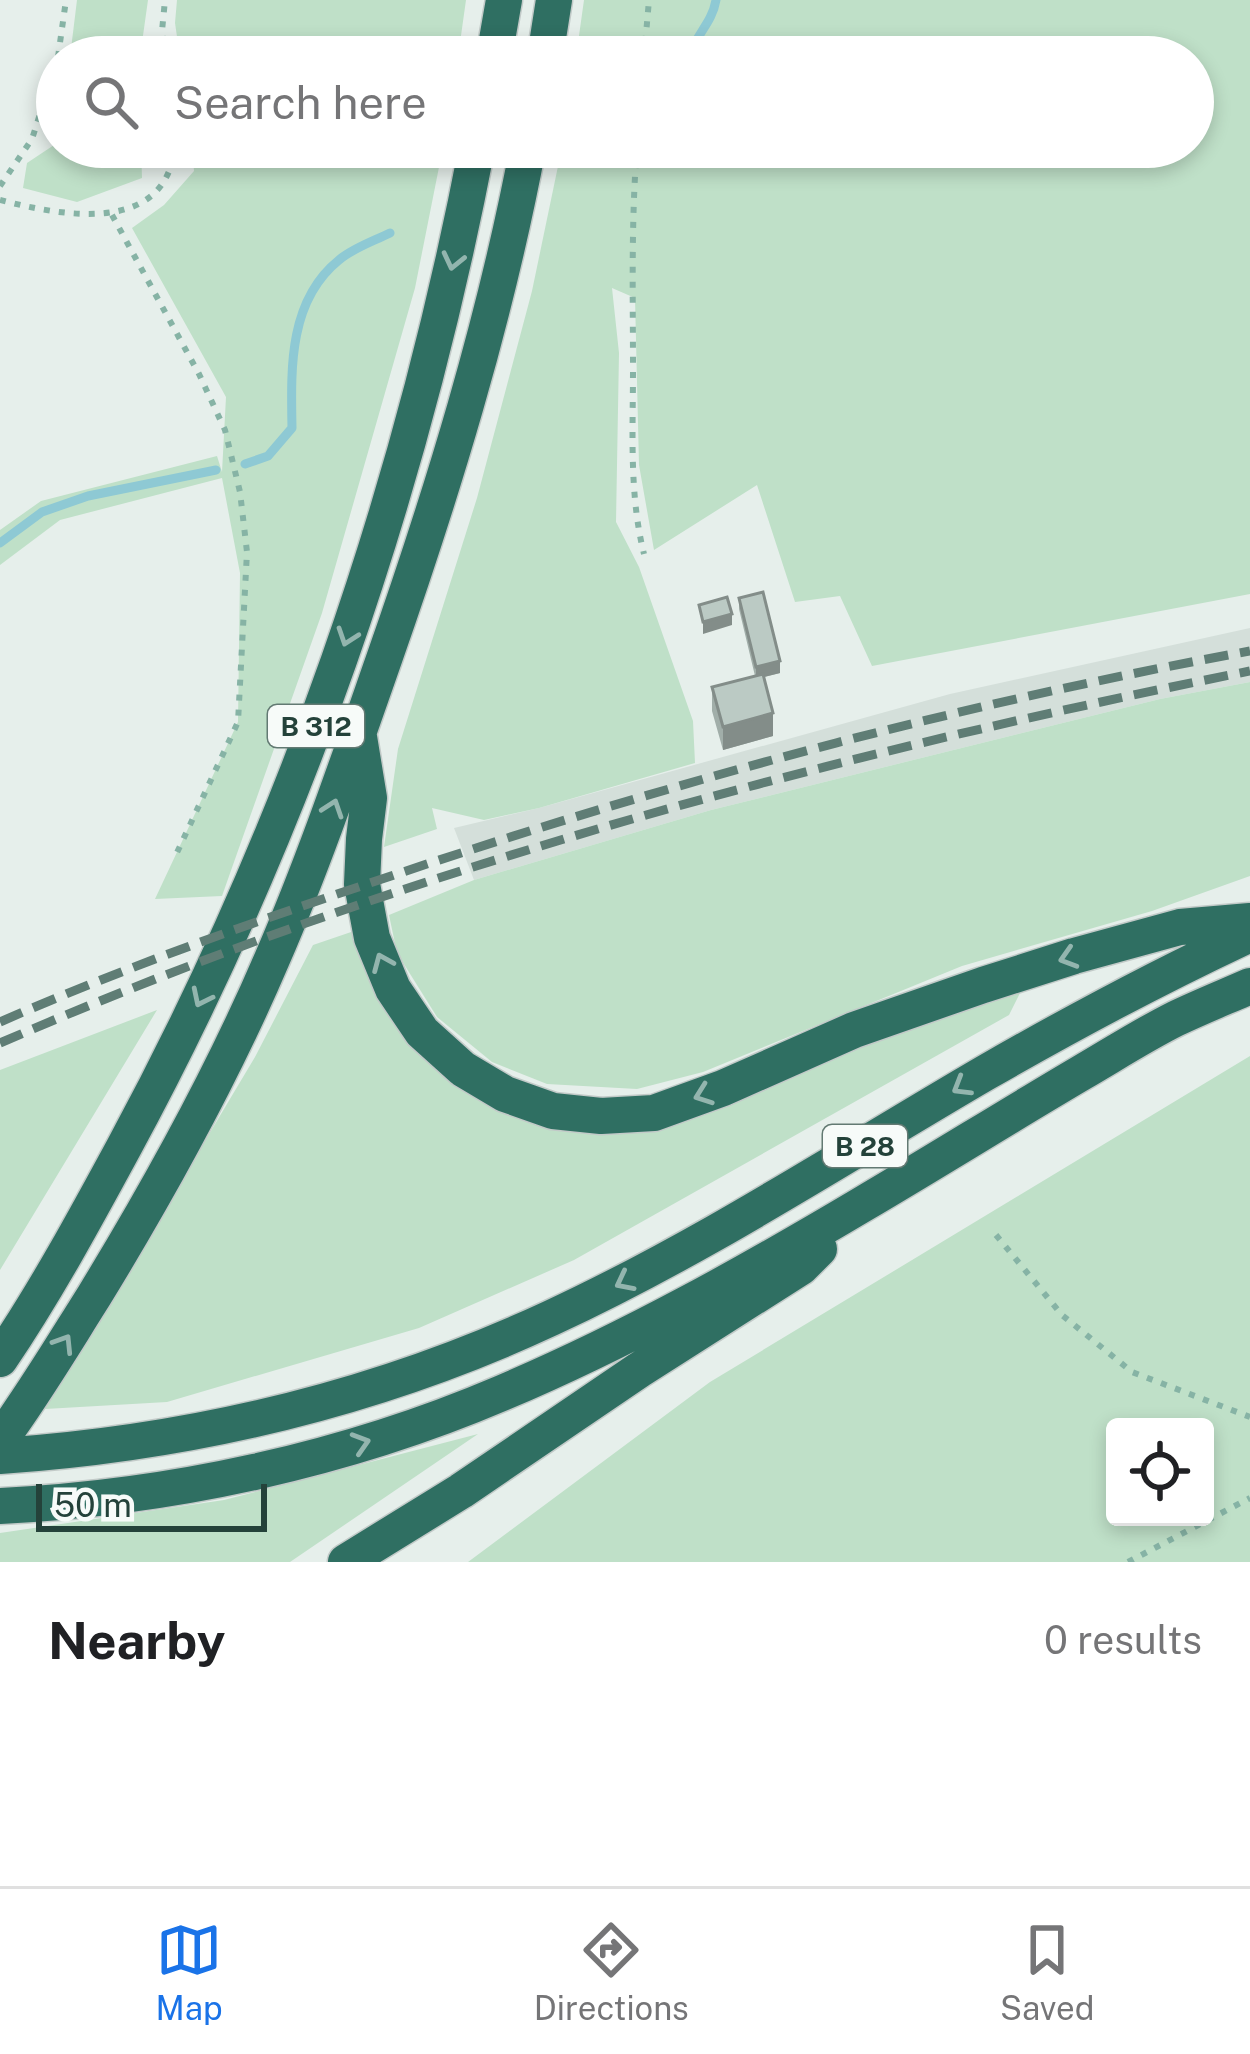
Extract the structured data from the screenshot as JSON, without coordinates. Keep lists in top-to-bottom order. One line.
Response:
{"streets":{"highway":["B 312","B 28"]},"scale_bar":"50 m","page":{"search":"Search here","scale":"50 m","heading":["Nearby","0 results"],"nav":["Map","Directions","Saved"]}}
